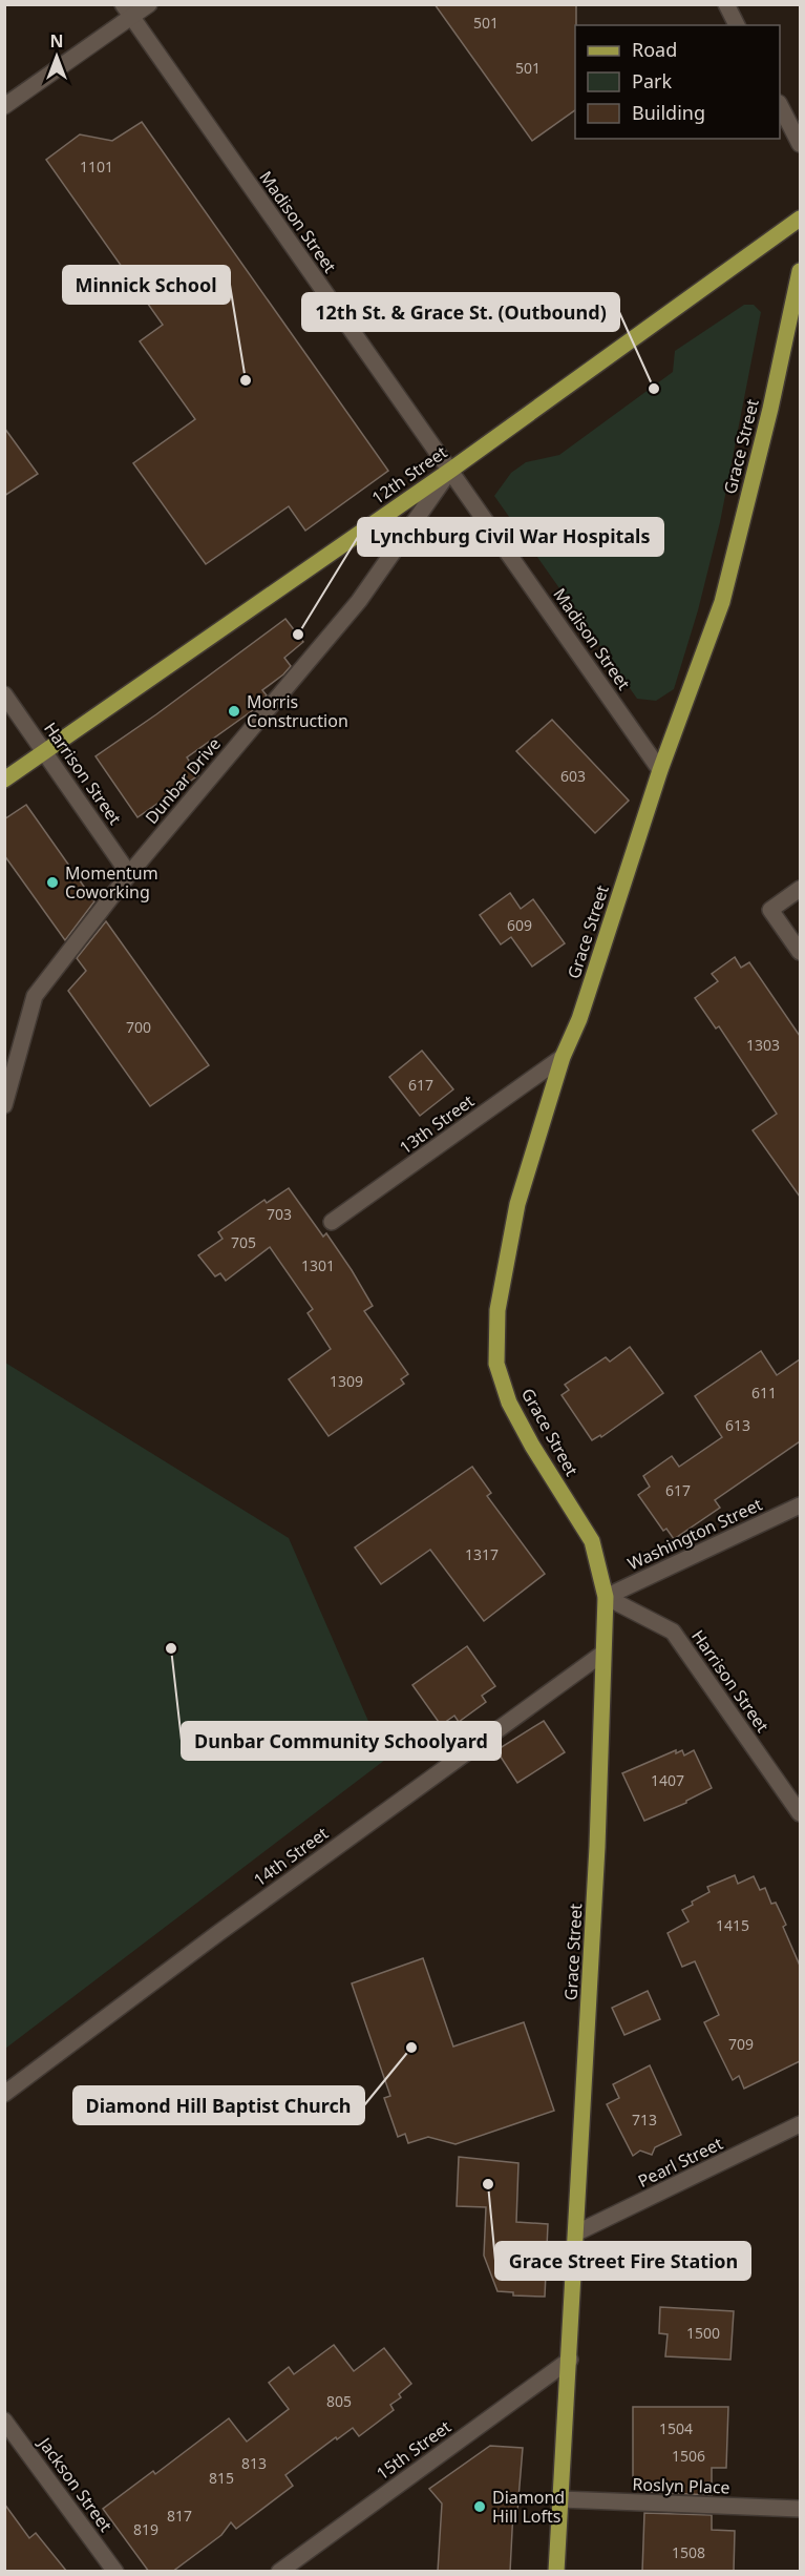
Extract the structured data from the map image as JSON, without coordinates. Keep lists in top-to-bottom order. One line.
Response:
{"streets":{"main road":["Grace Street","12th Street"],"street":["Madison Street","Harrison Street","Dunbar Drive","13th Street","Washington Street","14th Street","Pearl Street","15th Street","Jackson Street","Roslyn Place"]},"crossings":[["Madison Street","Grace Street"],["Madison Street","12th Street"],["Madison Street","Dunbar Drive"],["Grace Street","Harrison Street"],["Grace Street","13th Street"],["Grace Street","Washington Street"],["Grace Street","14th Street"],["Grace Street","Pearl Street"],["Grace Street","15th Street"],["Grace Street","Roslyn Place"],["12th Street","Harrison Street"],["12th Street","Dunbar Drive"],["Harrison Street","Dunbar Drive"],["Harrison Street","Washington Street"]],"places":["Minnick School","12th St. & Grace St. (Outbound)","Lynchburg Civil War Hospitals","Morris Construction","Momentum Coworking","Dunbar Community Schoolyard","Diamond Hill Baptist Church","Grace Street Fire Station","Diamond Hill Lofts"],"house_numbers":["501","501","1101","603","609","700","1303","617","703","705","1301","1309","611","613","617","1317","1407","1415","709","713","1500","805","1504","1506","813","815","817","819","1508"],"legend":["Road","Park","Building"],"north":"top"}
